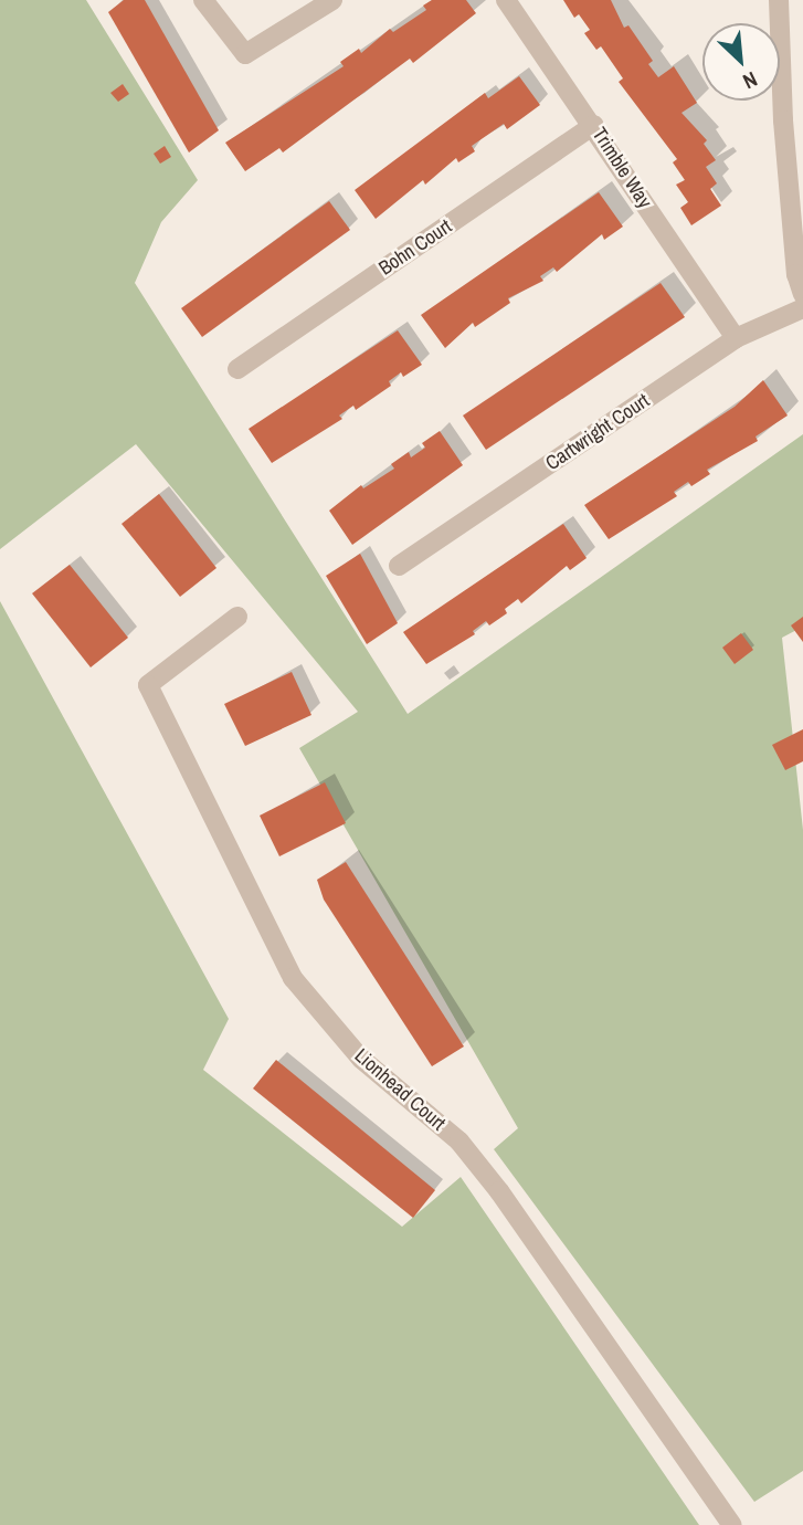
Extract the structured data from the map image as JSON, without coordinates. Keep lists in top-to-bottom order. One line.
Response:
{"streets":{"street":["Trimble Way","Bohn Court","Cartwright Court","Lionhead Court"]},"crossings":[["Trimble Way","Bohn Court"],["Trimble Way","Cartwright Court"]],"north":"bottom right"}
